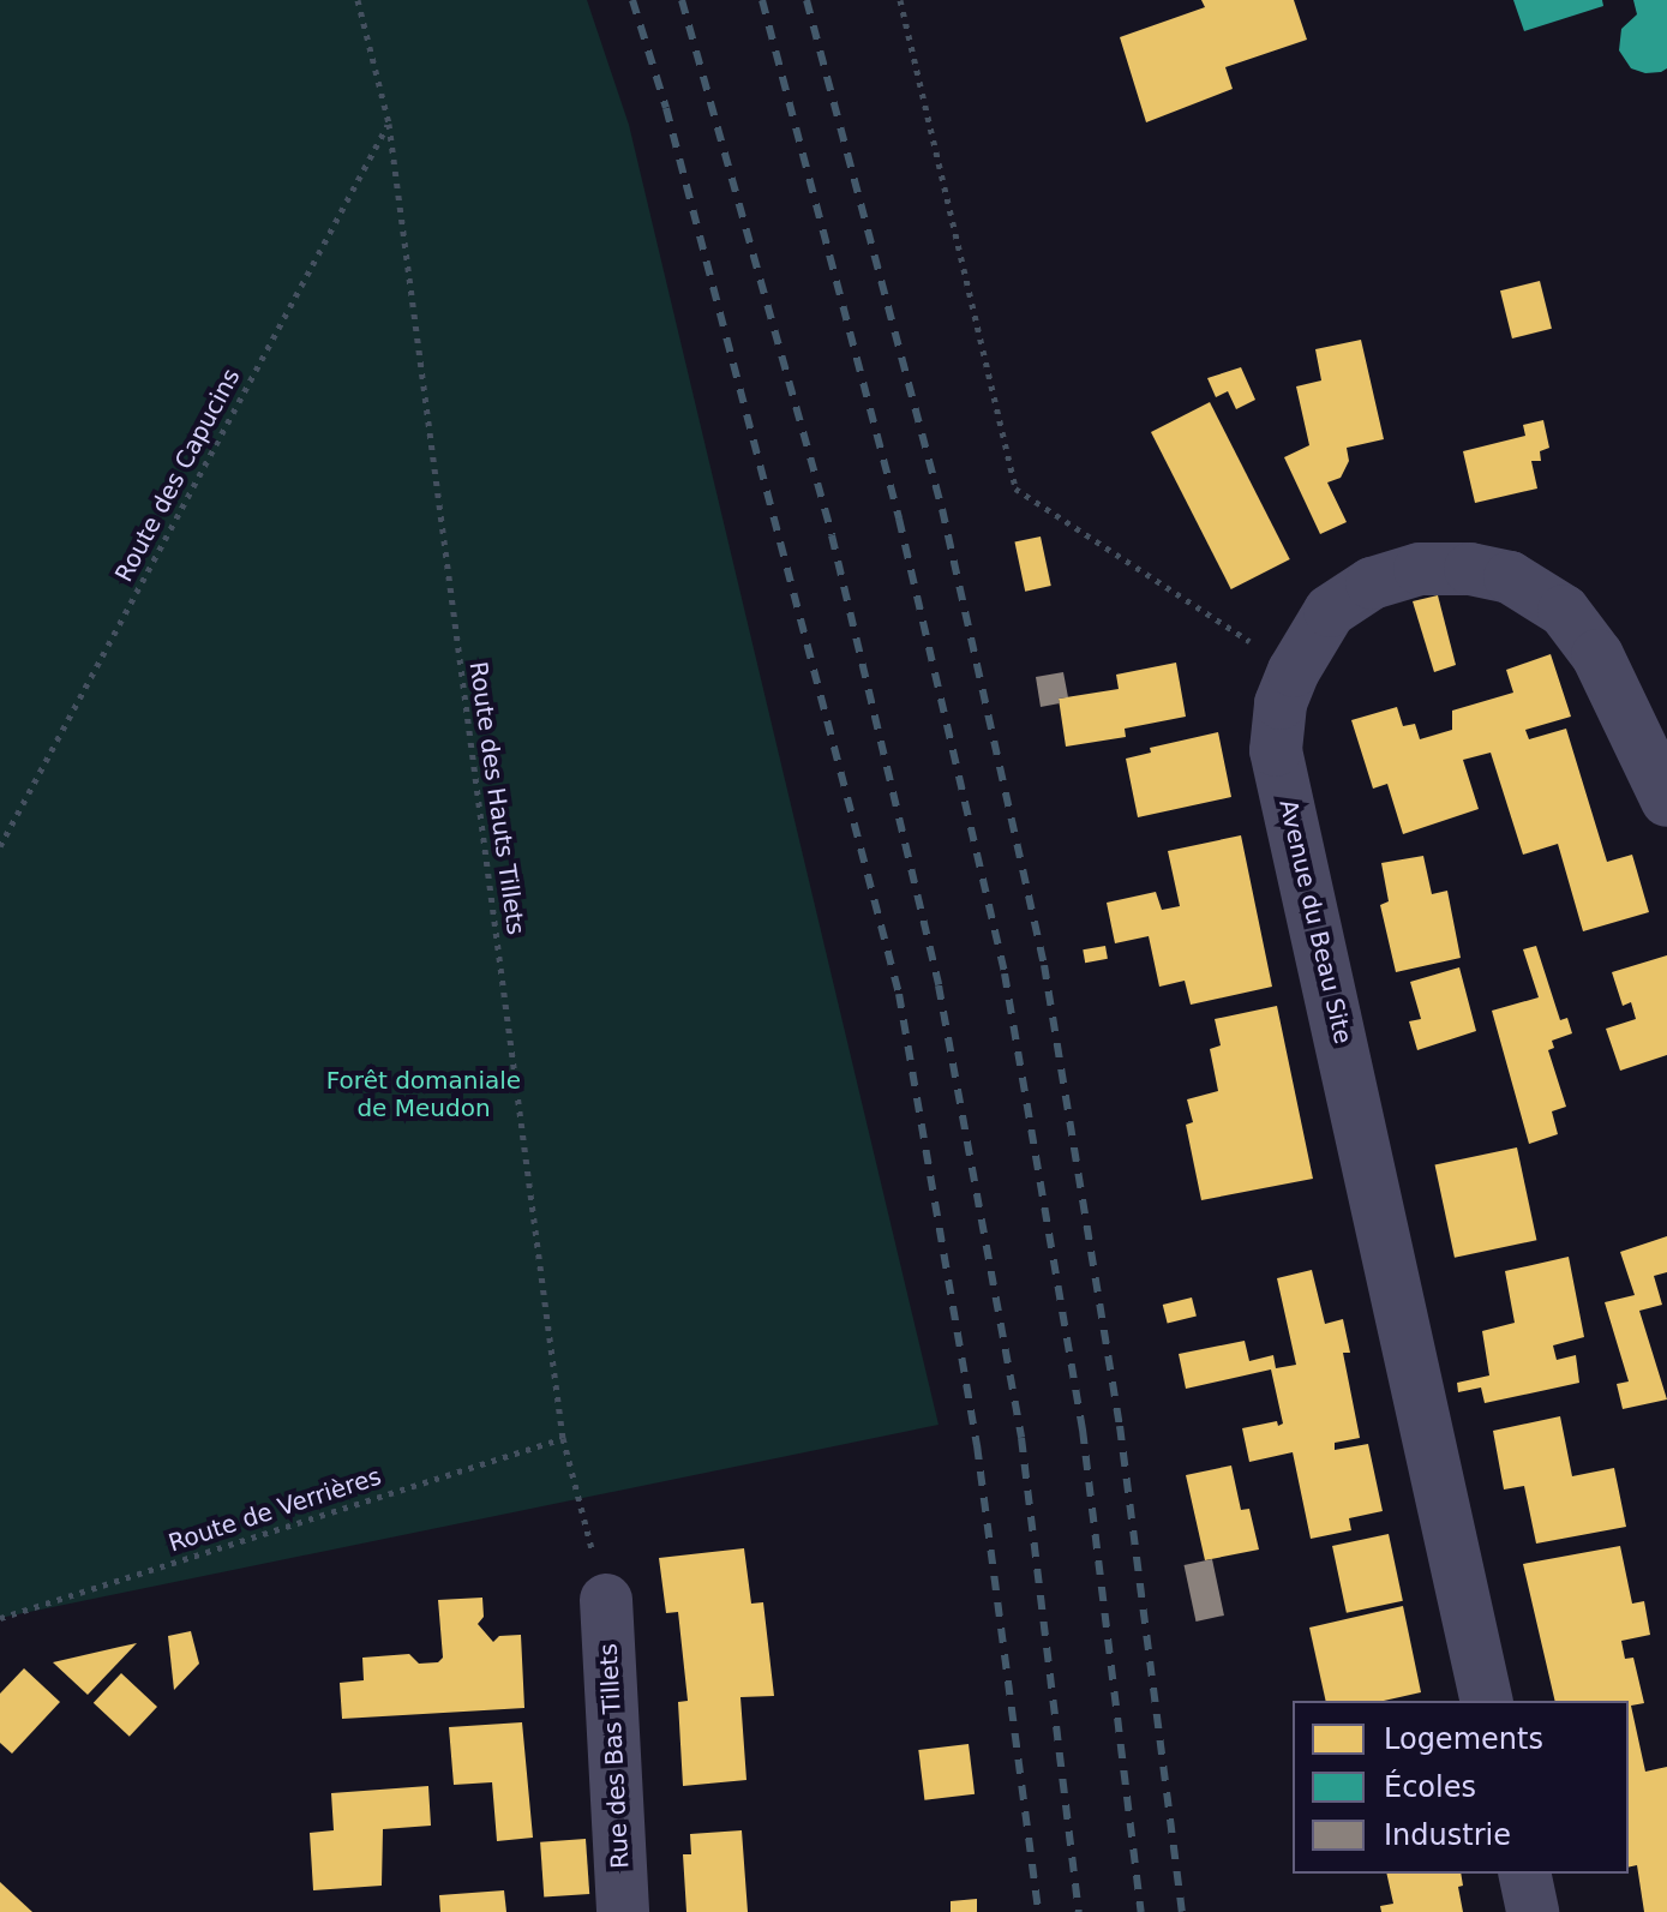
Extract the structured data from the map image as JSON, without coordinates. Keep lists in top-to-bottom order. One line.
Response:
{"streets":{"street":["Avenue du Beau Site","Rue des Bas Tillets"],"path":["Route des Capucins","Route des Hauts Tillets","Route de Verrières"]},"crossings":[["Route des Capucins","Route des Hauts Tillets"],["Route des Hauts Tillets","Route de Verrières"],["Route des Hauts Tillets","Rue des Bas Tillets"]],"parks":["Forêt domaniale de Meudon"],"legend":["Logements","Écoles","Industrie"]}
